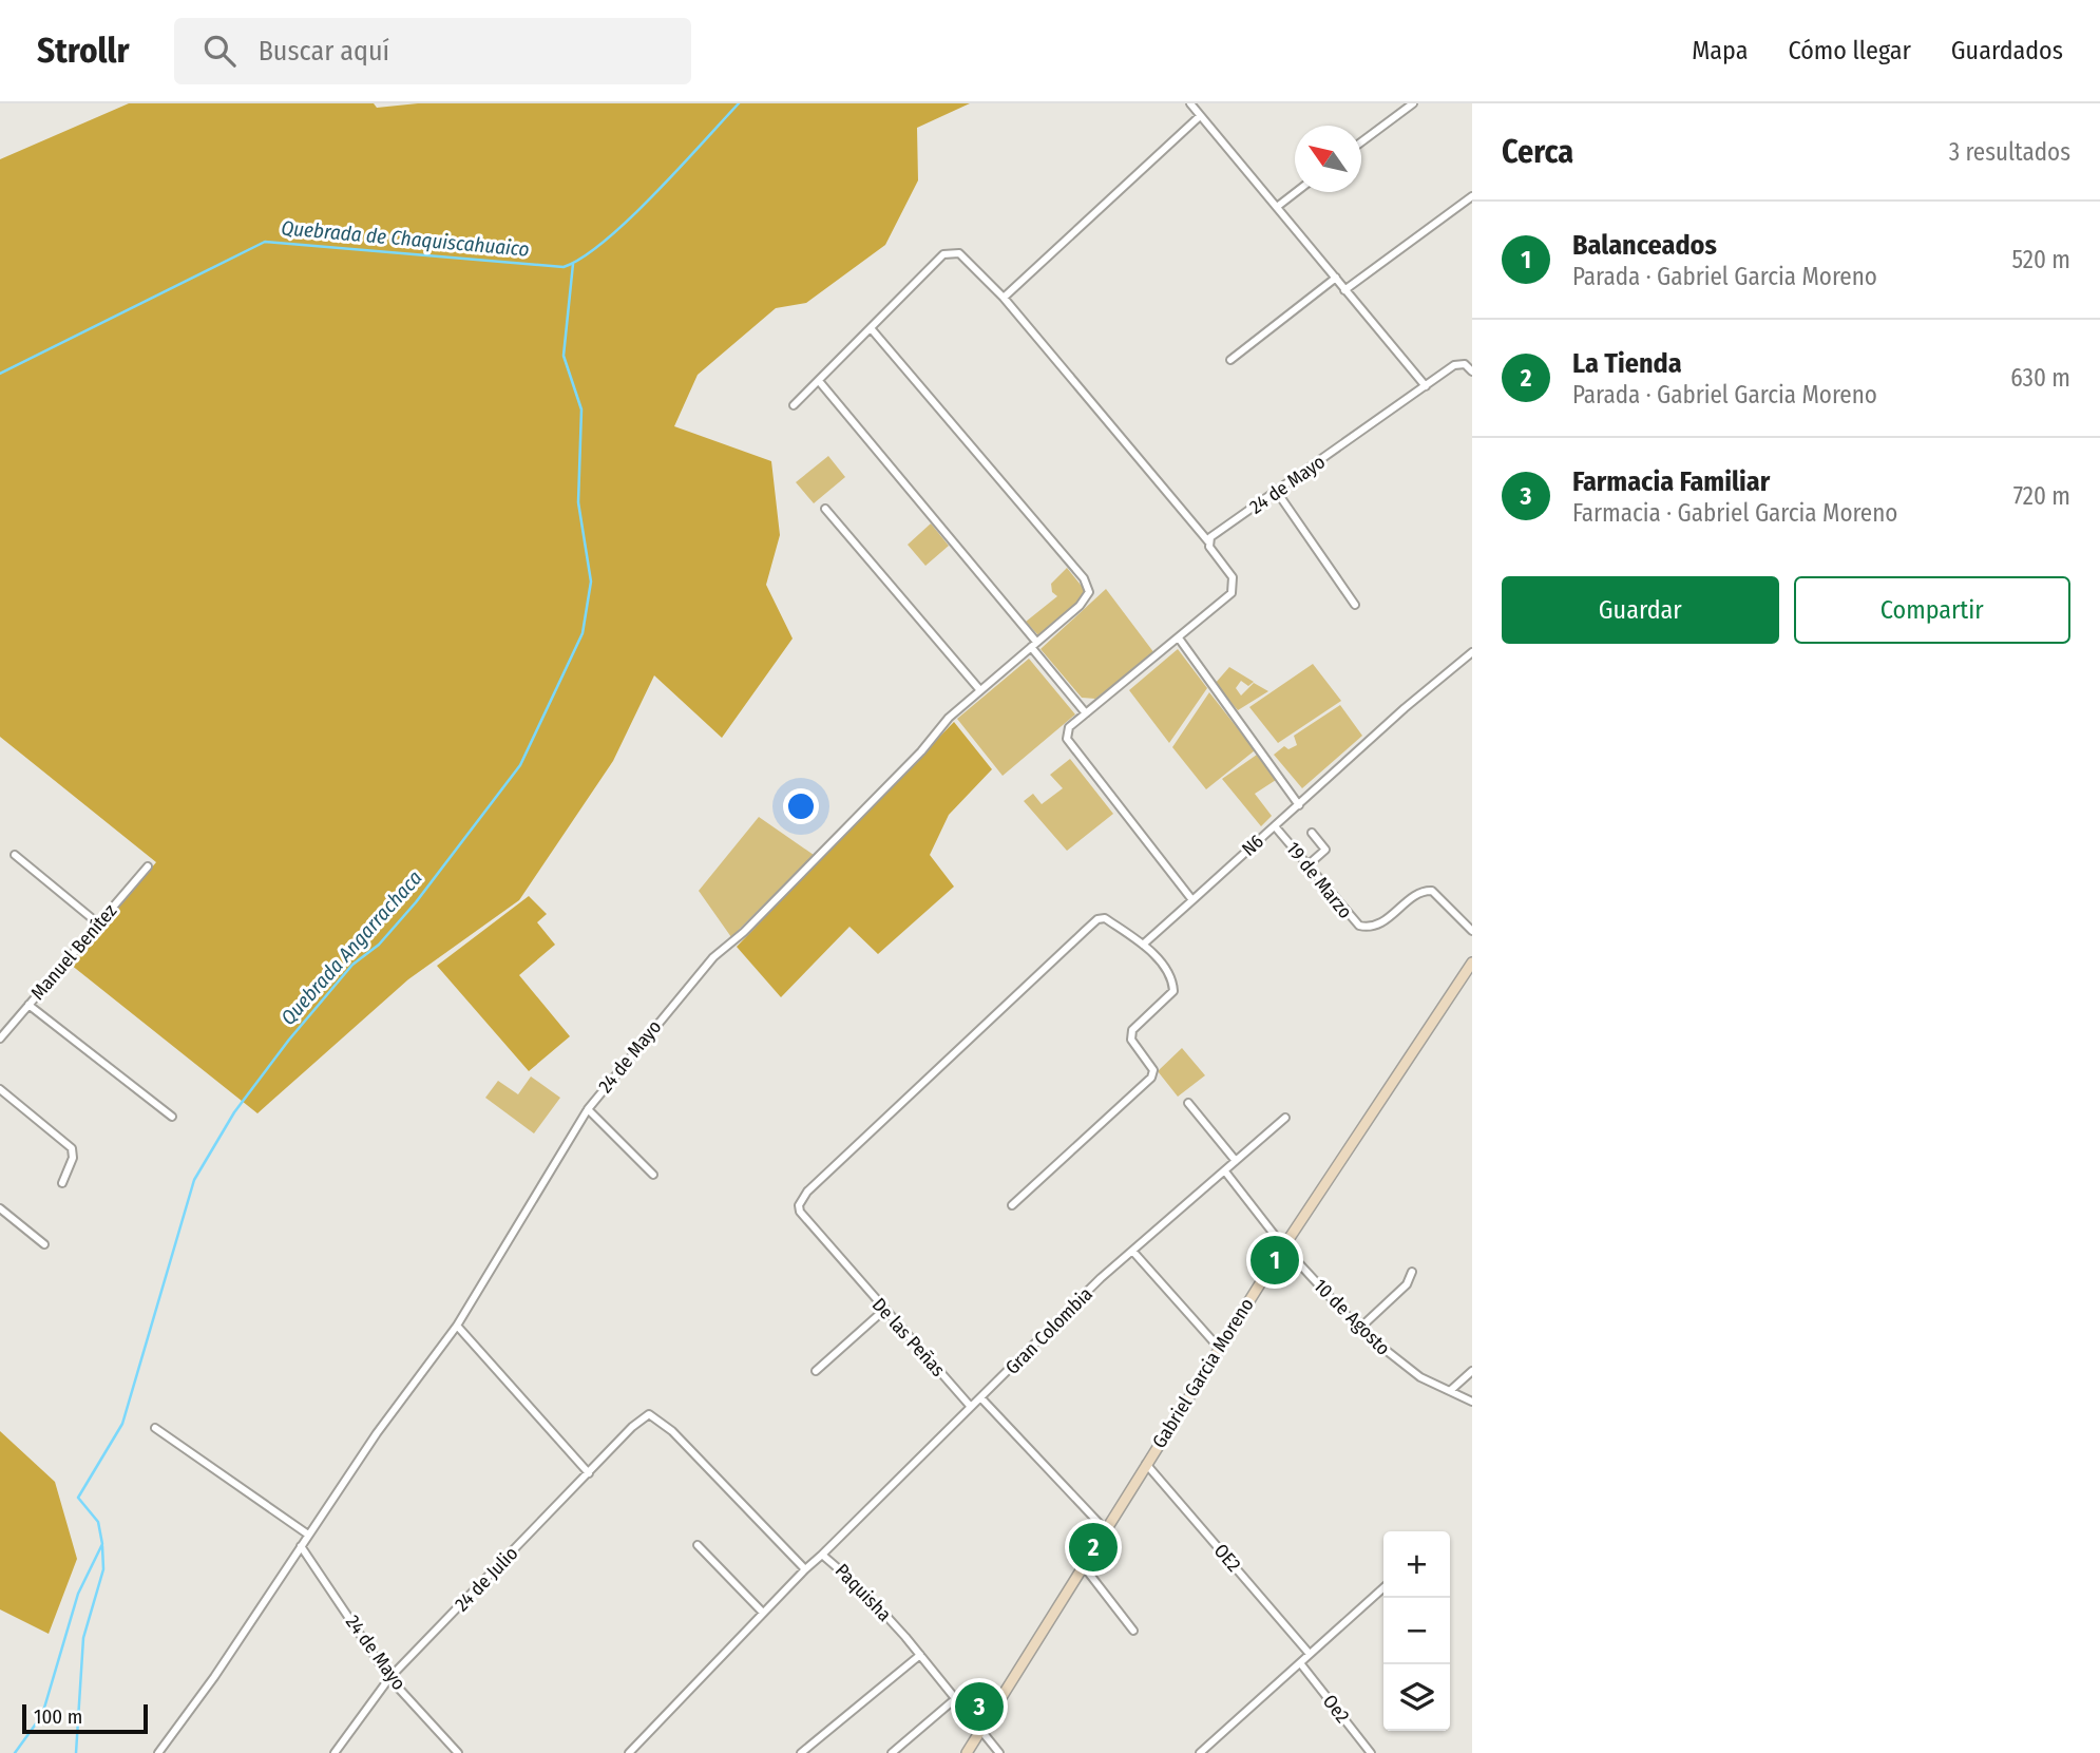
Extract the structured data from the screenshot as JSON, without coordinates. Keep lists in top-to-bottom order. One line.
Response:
{"streets":{"street":["24 de Mayo","N6","19 de Marzo","Manuel Benítez","10 de Agosto","Gran Colombia","De las Peñas","Gabriel Garcia Moreno","OE2","24 de Julio","Paquisha","Oe2"]},"crossings":[["24 de Mayo","24 de Julio"],["N6","19 de Marzo"],["N6","De las Peñas"],["10 de Agosto","Gran Colombia"],["10 de Agosto","Gabriel Garcia Moreno"],["Gran Colombia","De las Peñas"],["Gran Colombia","Paquisha"],["Gabriel Garcia Moreno","OE2"],["Gabriel Garcia Moreno","Paquisha"],["24 de Julio","Paquisha"]],"water":["Quebrada de Chaquiscahuaico","Quebrada Angarrachaca"],"scale_bar":"100 m","north":"top left","page":{"header":"Strollr","search":"Buscar aquí","nav":["Mapa","Cómo llegar","Guardados"],"heading":["Cerca","3 resultados"],"list":[{"mark":"1","name":"Balanceados","note":"Parada · Gabriel Garcia Moreno","value":"520 m"},{"mark":"2","name":"La Tienda","note":"Parada · Gabriel Garcia Moreno","value":"630 m"},{"mark":"3","name":"Farmacia Familiar","note":"Farmacia · Gabriel Garcia Moreno","value":"720 m"}],"buttons":["Guardar","Compartir"],"pins":["1","2","3"],"map_buttons":["+","−"],"scale":"100 m"}}
